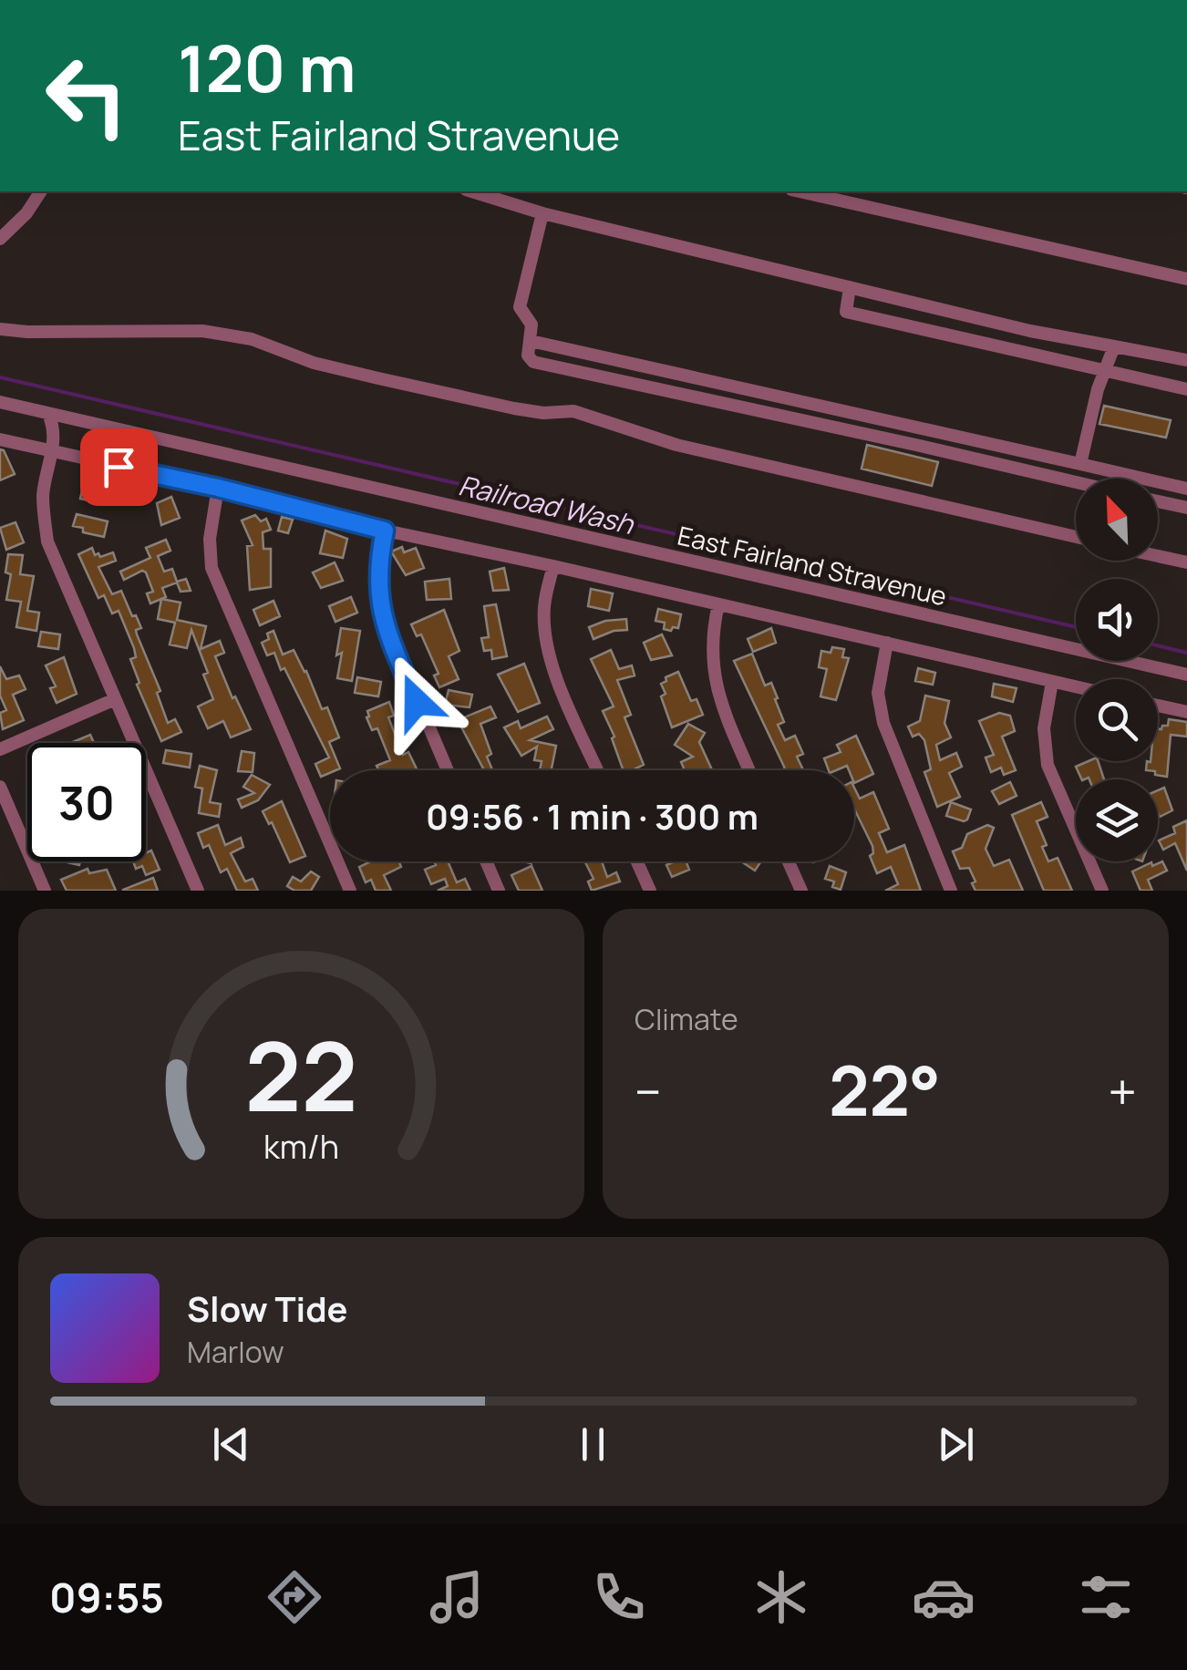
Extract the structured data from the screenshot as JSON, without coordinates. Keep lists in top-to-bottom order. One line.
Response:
{"streets":{"street":["East Fairland Stravenue"]},"water":["Railroad Wash"],"north":"top left","page":{"turn":["120 m","East Fairland Stravenue"],"limit":"30","trip":"09:56 · 1 min · 300 m","tile":"Climate","heat":["−","22°","+"],"song":["Slow Tide","Marlow"],"tabs":"09:55","gauge":["22","km/h"]}}
